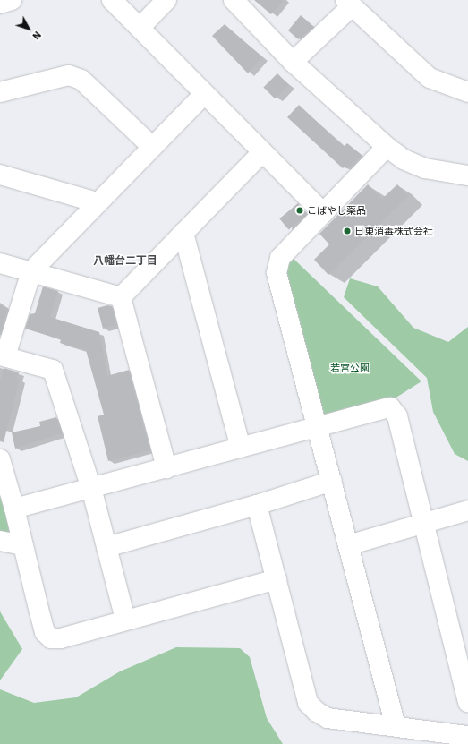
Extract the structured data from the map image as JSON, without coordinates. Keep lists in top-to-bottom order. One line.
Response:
{"districts":["八幡台二丁目"],"parks":["若宮公園"],"places":["こばやし薬品","日東消毒株式会社"],"north":"bottom right"}
